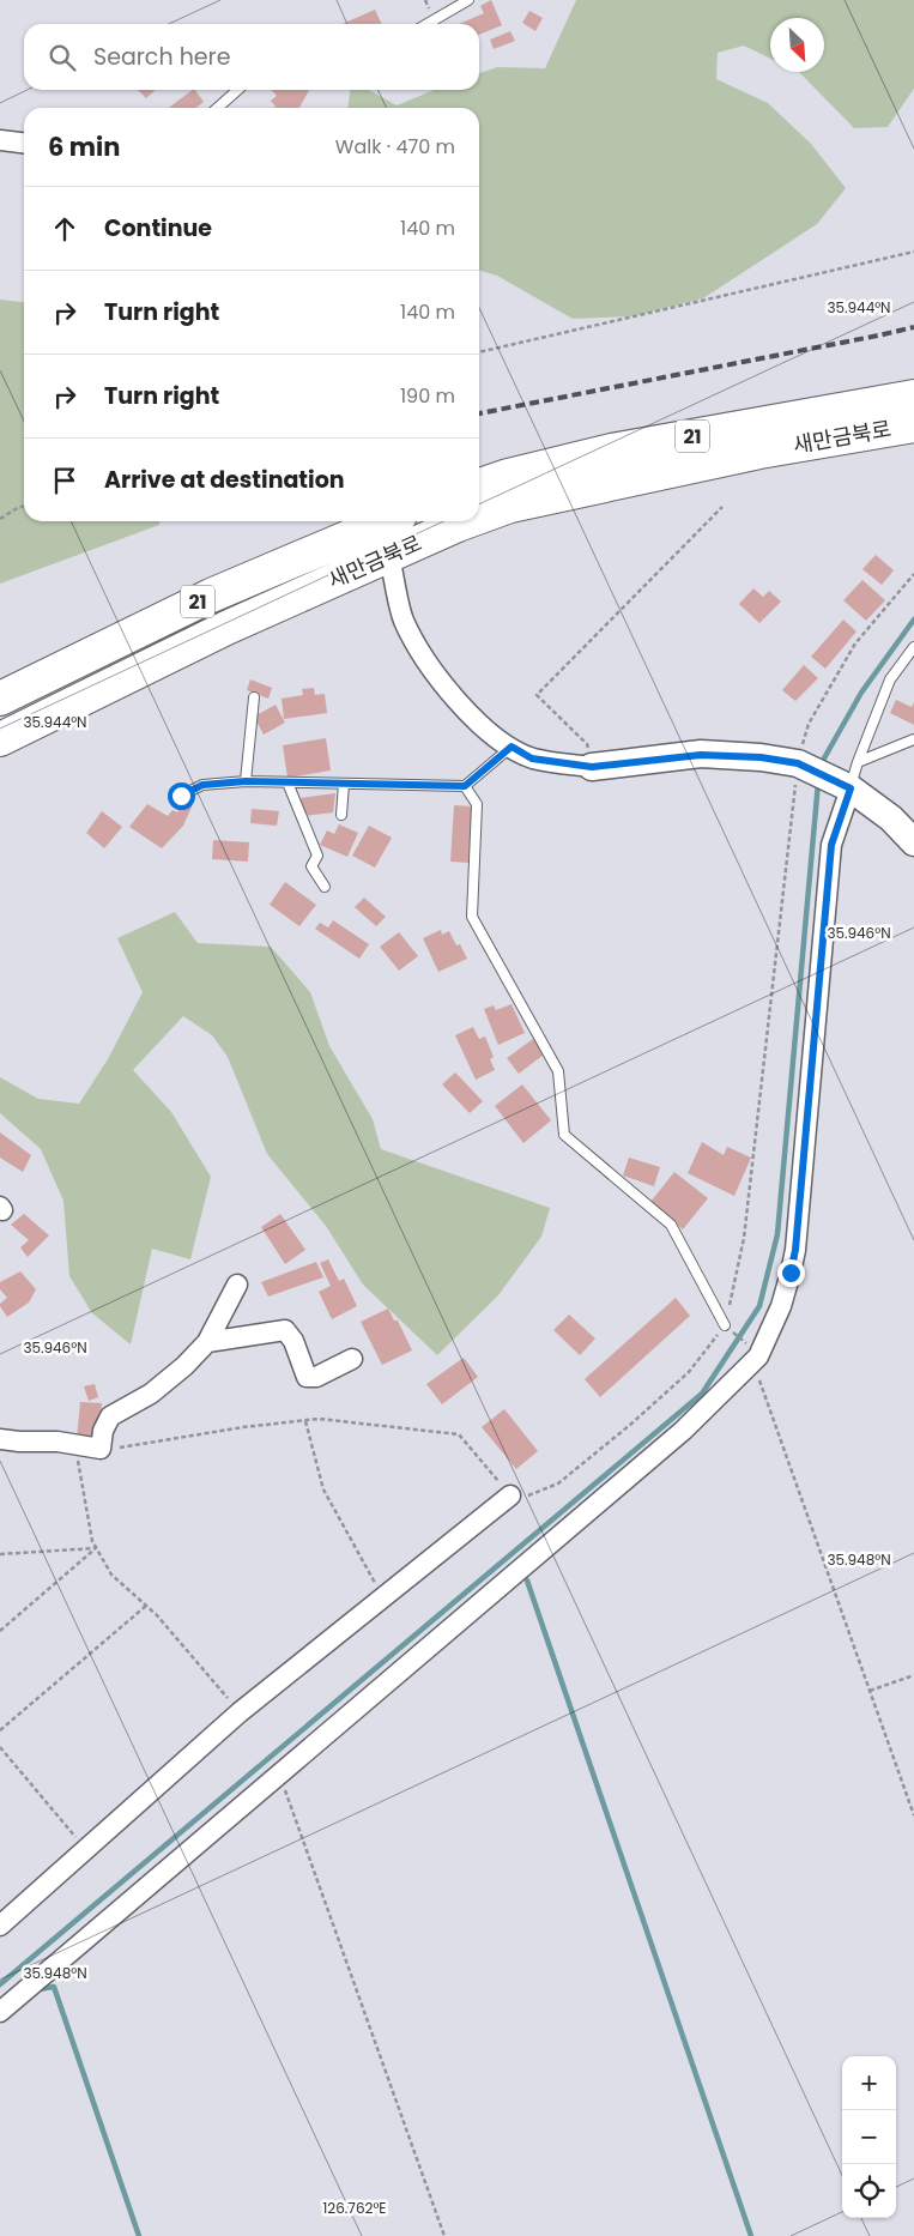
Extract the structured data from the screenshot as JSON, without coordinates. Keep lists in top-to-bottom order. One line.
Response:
{"streets":{"highway":["21","새만금북로"]},"north":"bottom right","page":{"search":"Search here","heading":["6 min","Walk · 470 m"],"list":[["Continue","140 m"],["Turn right","140 m"],["Turn right","190 m"],"Arrive at destination"],"map_buttons":["+","−"]},"coordinates":["35.944°N","35.946°N","35.948°N","126.762°E"]}
